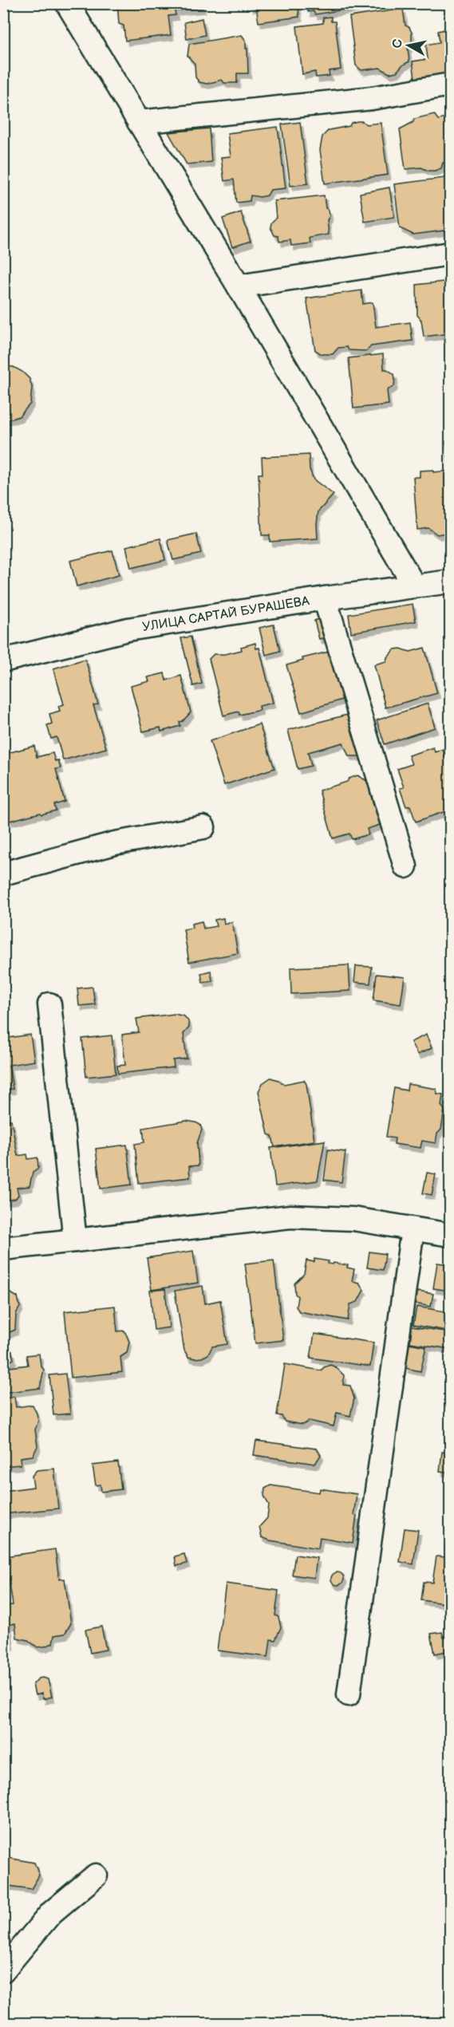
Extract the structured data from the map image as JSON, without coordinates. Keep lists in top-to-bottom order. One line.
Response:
{"streets":{"street":["УЛИЦА САРТАЙ БУРАШЕВА"]},"north":"left"}
